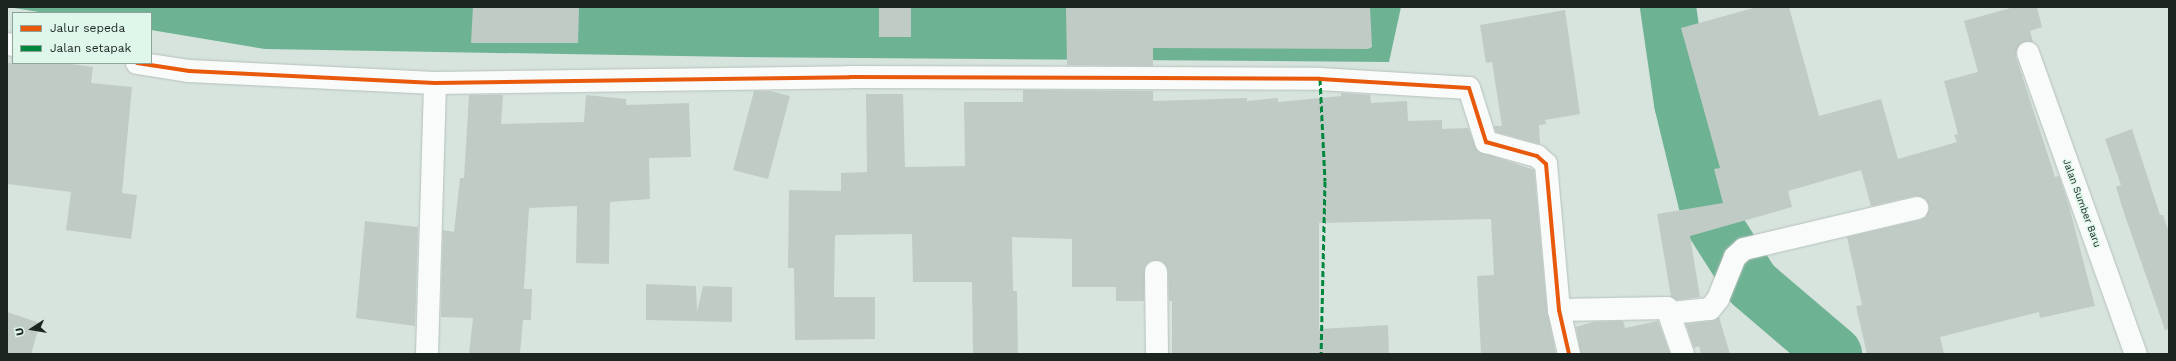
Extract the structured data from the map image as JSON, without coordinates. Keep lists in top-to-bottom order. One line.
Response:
{"streets":{"street":["Jalan Sumber Baru"]},"legend":["Jalur sepeda","Jalan setapak"],"north":"left"}
